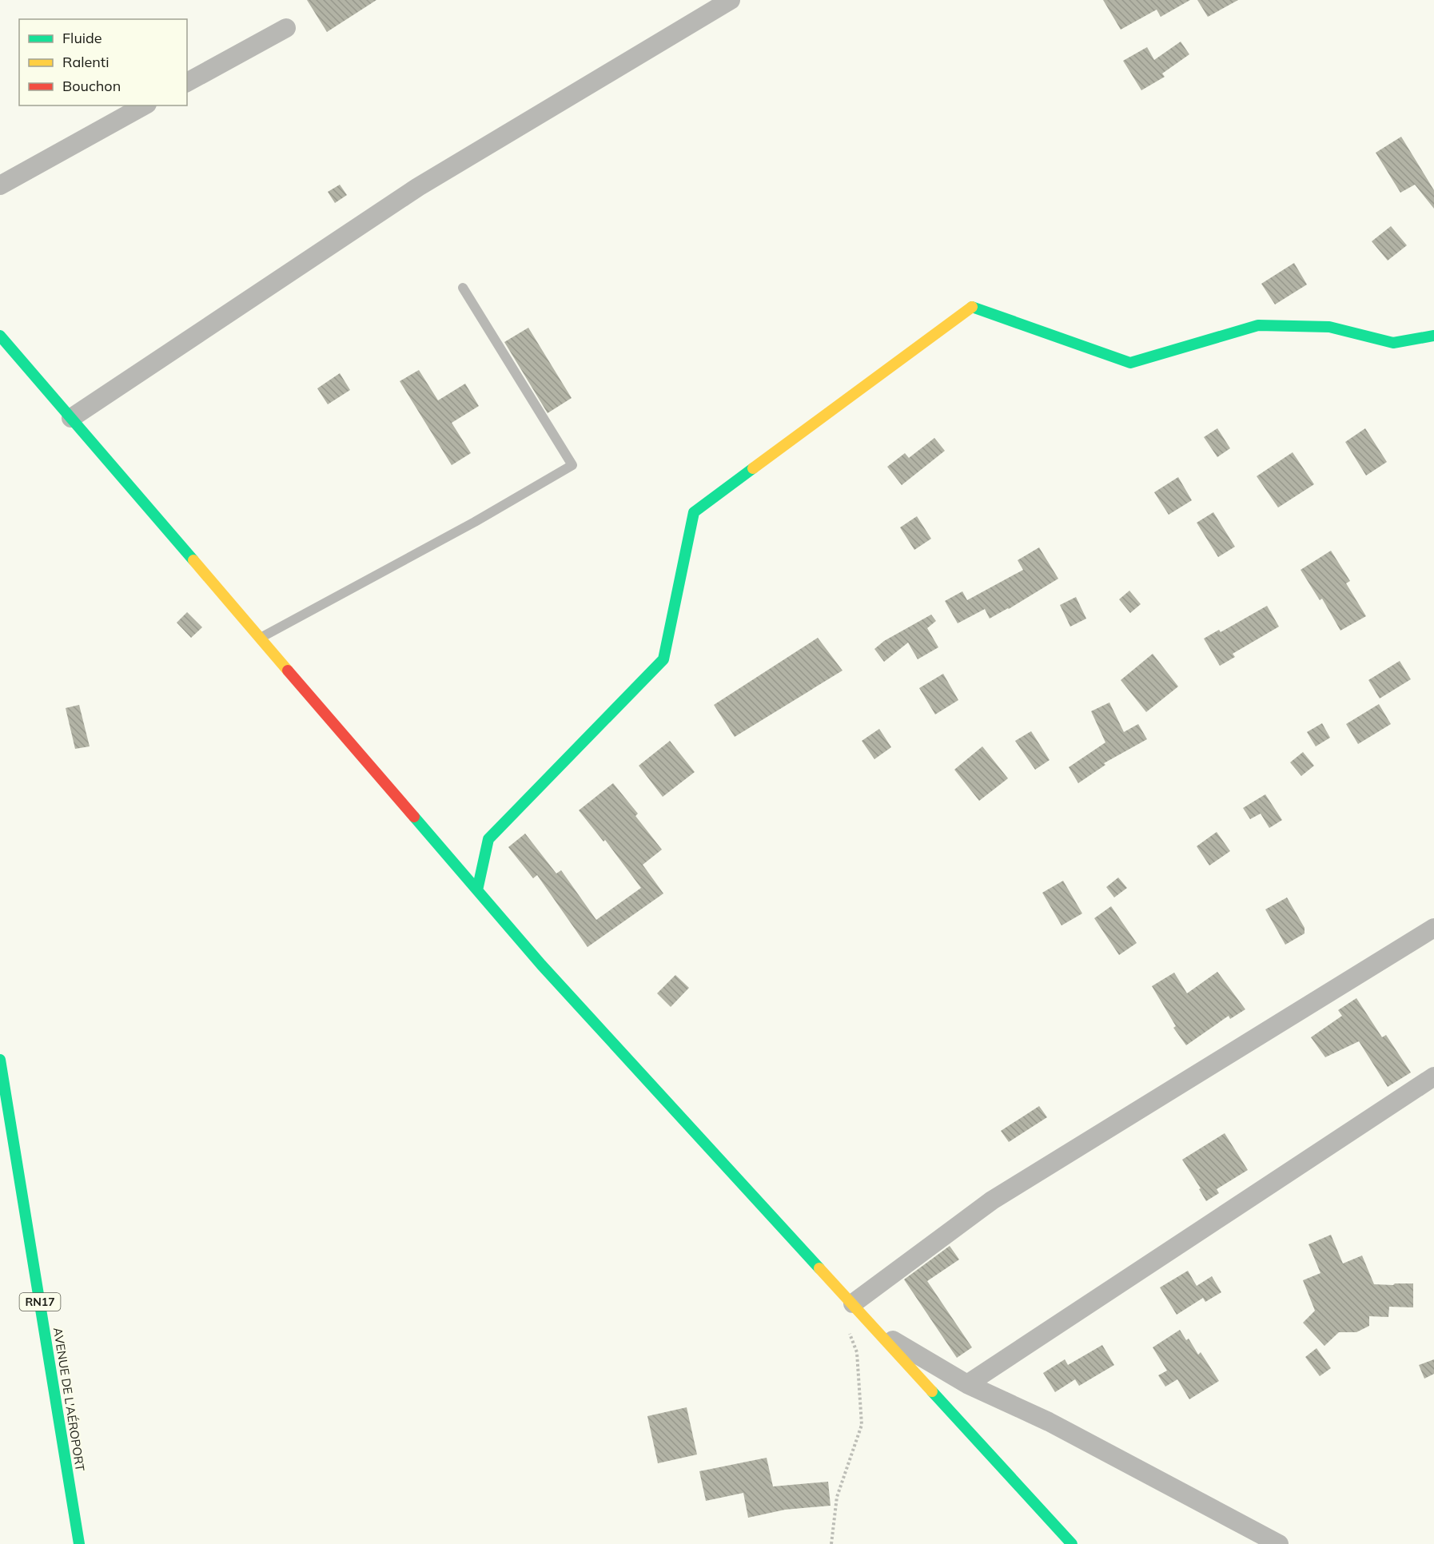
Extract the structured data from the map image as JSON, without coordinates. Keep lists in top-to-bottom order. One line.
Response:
{"streets":{"street":["RN17","AVENUE DE L'AÉROPORT"]},"legend":["Fluide","Ralenti","Bouchon"]}
